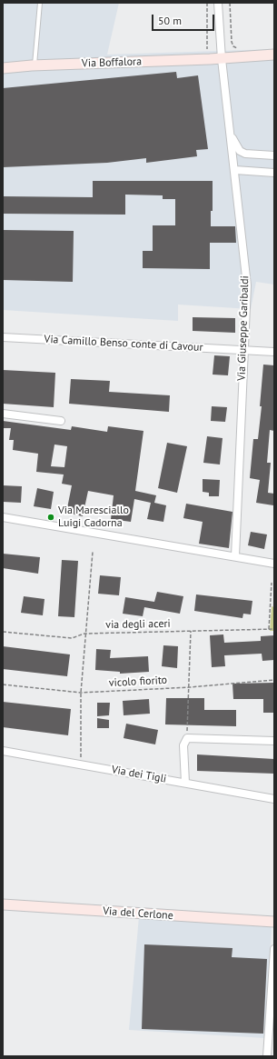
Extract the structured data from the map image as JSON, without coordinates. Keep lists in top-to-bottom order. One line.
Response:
{"streets":{"street":["Via Boffalora","Via Giuseppe Garibaldi","Via Camillo Benso conte di Cavour","Via dei Tigli","Via del Cerlone"],"path":["via degli aceri","vicolo fiorito"]},"crossings":[["Via Boffalora","Via Giuseppe Garibaldi"],["Via Giuseppe Garibaldi","Via Camillo Benso conte di Cavour"]],"places":["Via Maresciallo Luigi Cadorna"],"scale_bar":"50 m"}
